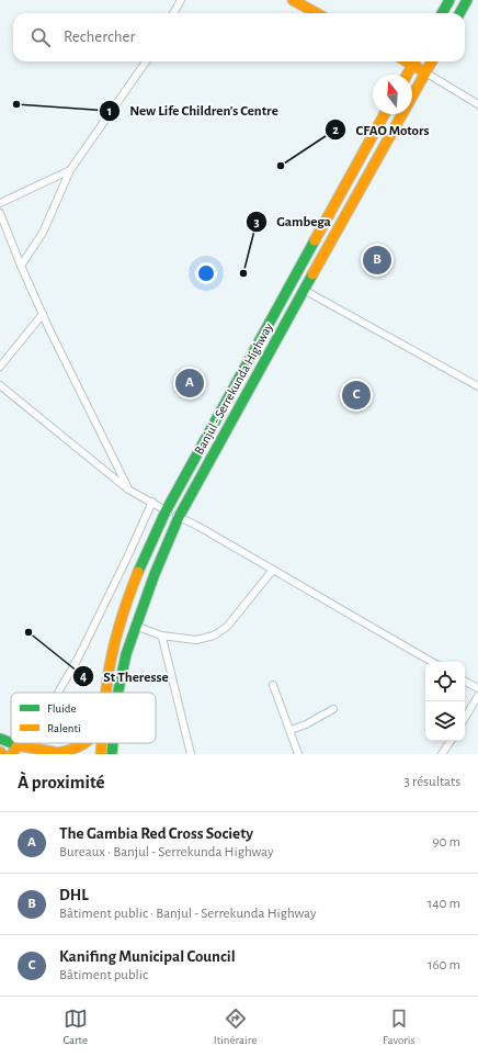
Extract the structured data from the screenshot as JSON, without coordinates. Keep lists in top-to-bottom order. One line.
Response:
{"streets":{"main road":["Banjul - Serrekunda Highway"]},"places":["New Life Children's Centre","CFAO Motors","Gambega","St Theresse"],"legend":["Fluide","Ralenti"],"north":"top","page":{"search":"Rechercher","pins":["B","A","C"],"heading":["À proximité","3 résultats"],"list":[{"mark":"A","name":"The Gambia Red Cross Society","note":"Bureaux · Banjul - Serrekunda Highway","value":"90 m"},{"mark":"B","name":"DHL","note":"Bâtiment public · Banjul - Serrekunda Highway","value":"140 m"},{"mark":"C","name":"Kanifing Municipal Council","note":"Bâtiment public","value":"160 m"}],"nav":["Carte","Itinéraire","Favoris"]}}
